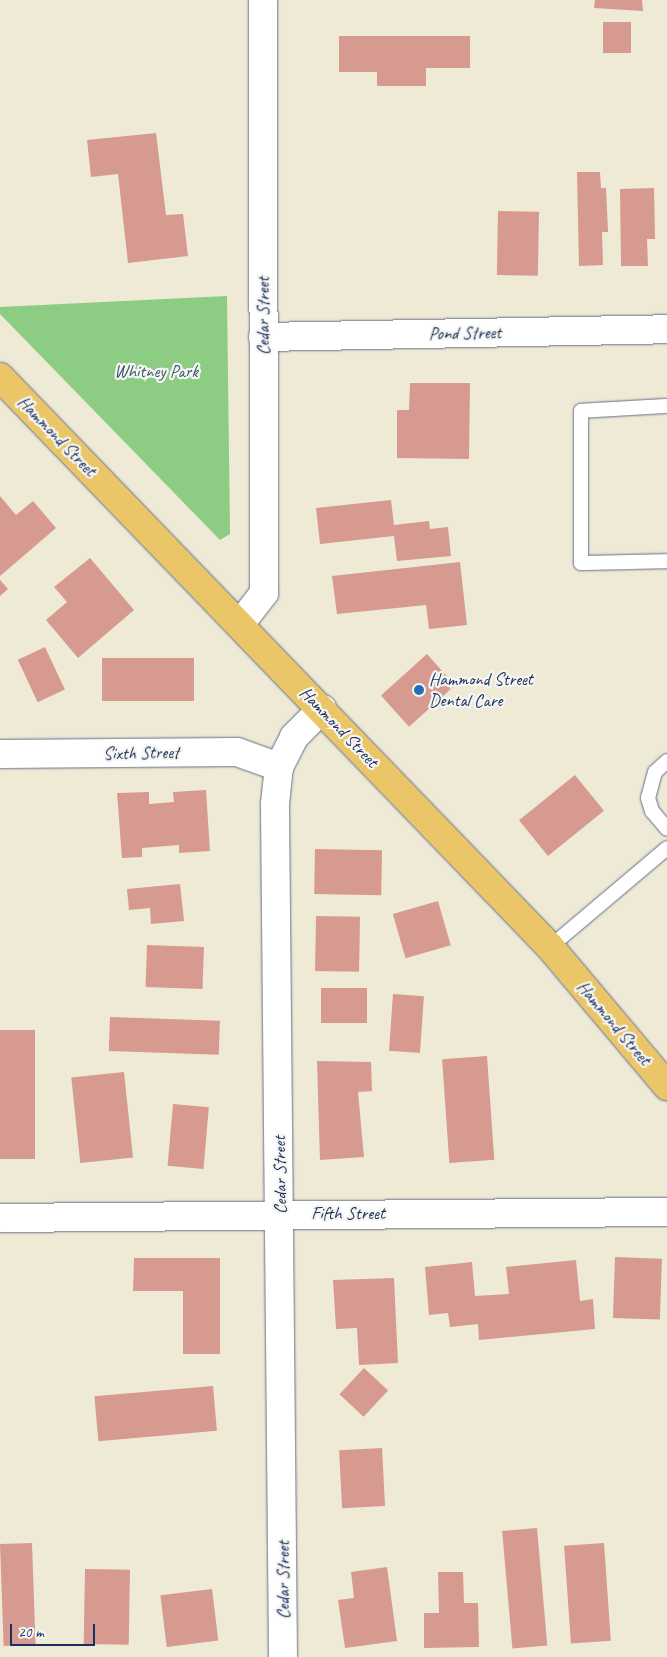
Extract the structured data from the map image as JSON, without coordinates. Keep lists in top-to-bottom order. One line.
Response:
{"streets":{"main road":["Hammond Street"],"street":["Cedar Street","Pond Street","Sixth Street","Fifth Street"]},"crossings":[["Cedar Street","Pond Street"],["Cedar Street","Hammond Street"],["Cedar Street","Sixth Street"],["Cedar Street","Fifth Street"]],"parks":["Whitney Park"],"places":["Hammond Street Dental Care"],"scale_bar":"20 m"}
